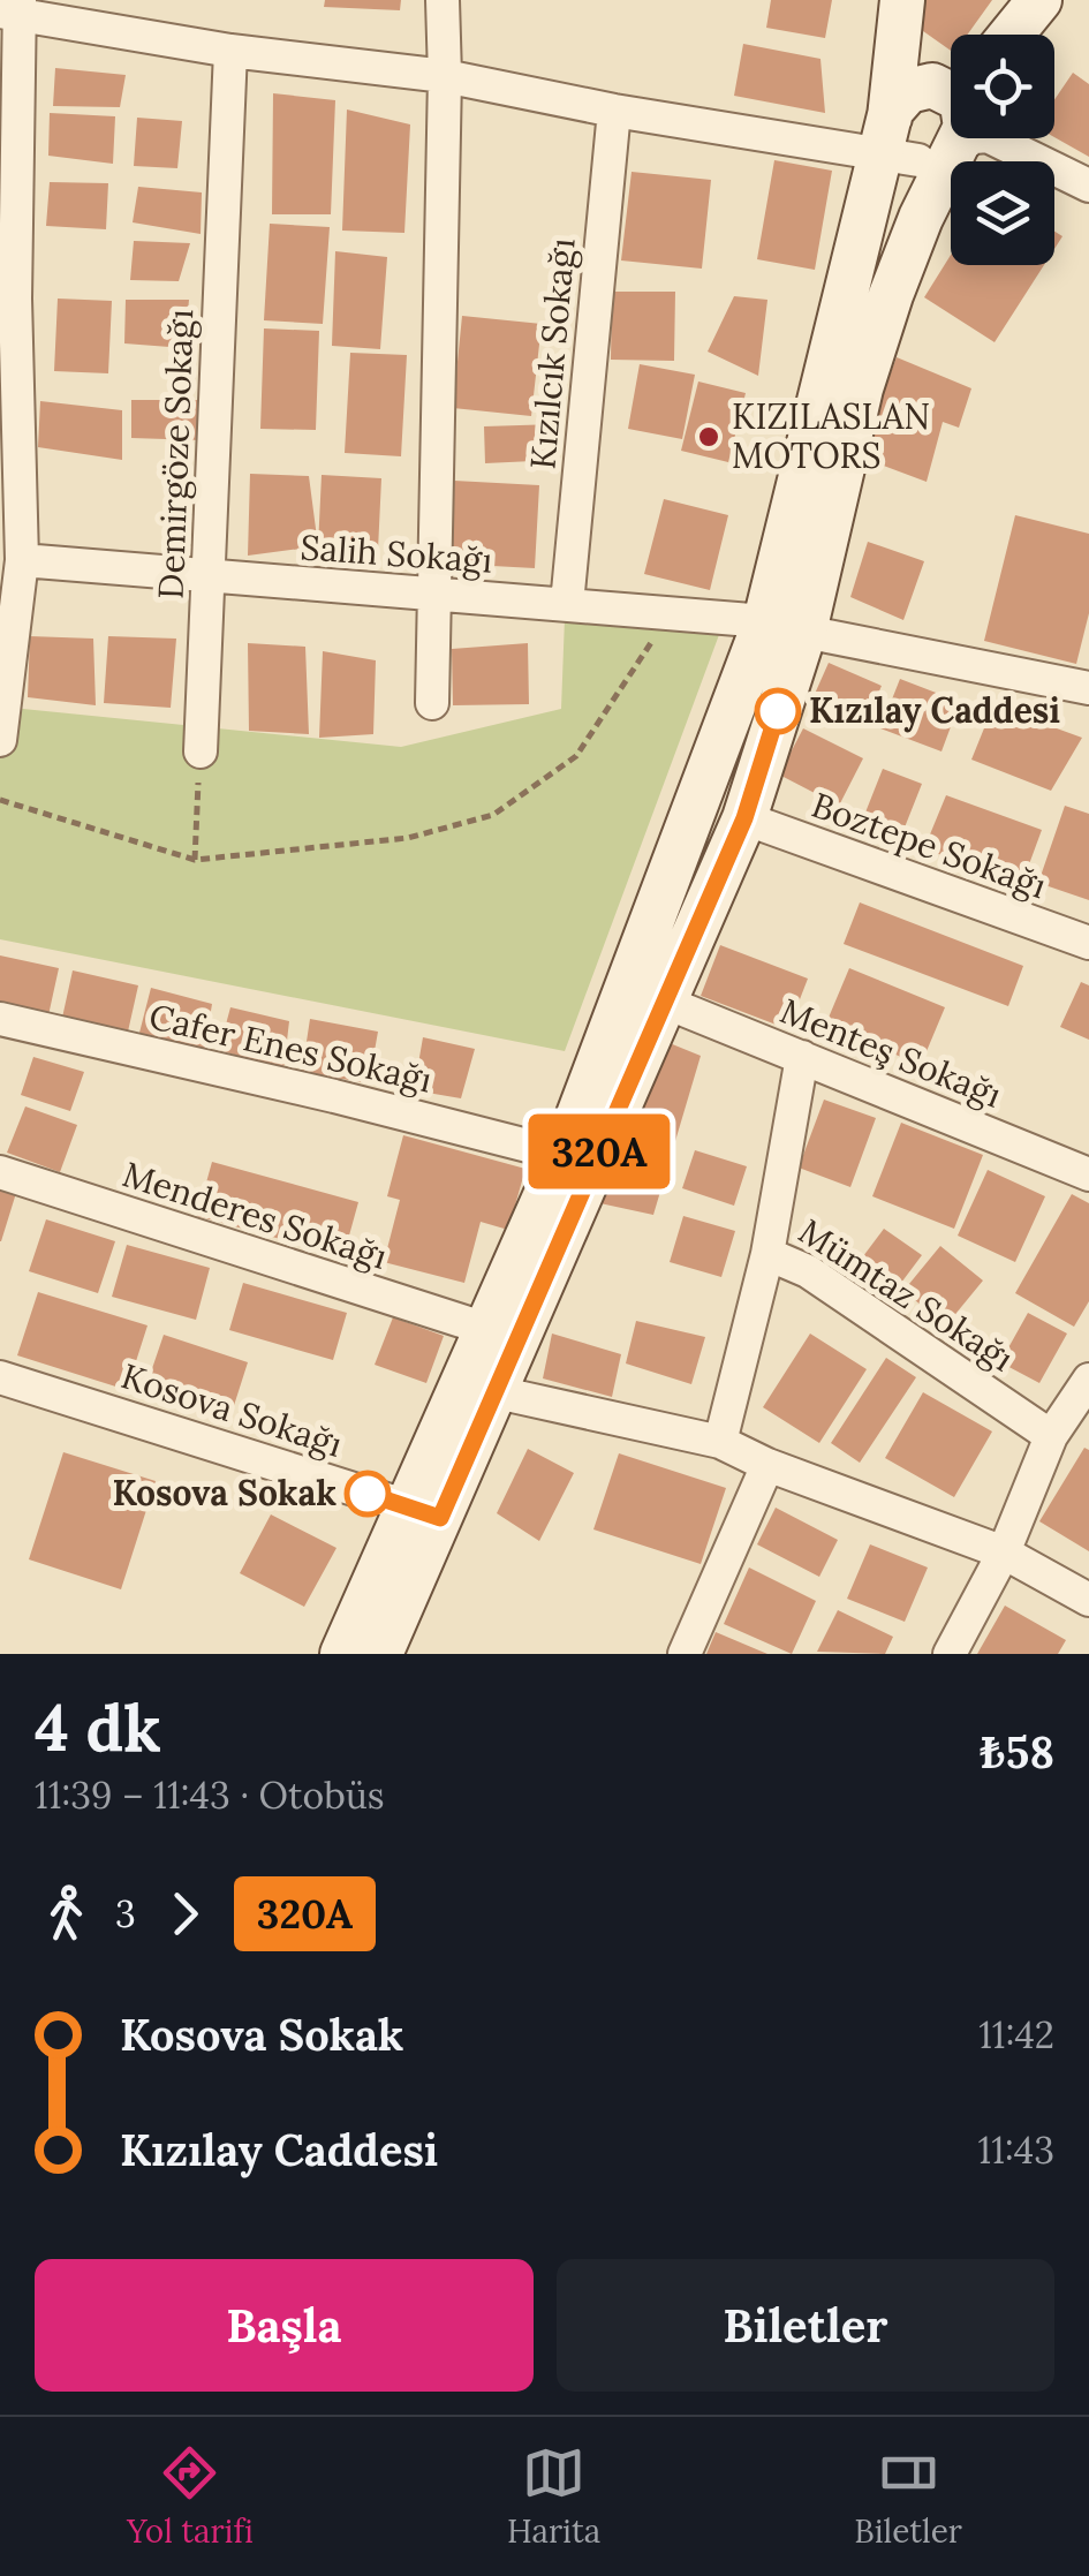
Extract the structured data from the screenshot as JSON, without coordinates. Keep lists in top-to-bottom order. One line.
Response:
{"streets":{"street":["Kızılcık Sokağı","Demirgöze Sokağı","Salih Sokağı","Boztepe Sokağı","Cafer Enes Sokağı","Menteş Sokağı","Menderes Sokağı","Mümtaz Sokağı","Kosova Sokağı"]},"crossings":[["Kızılcık Sokağı","Salih Sokağı"],["Demirgöze Sokağı","Salih Sokağı"],["Menteş Sokağı","Mümtaz Sokağı"]],"places":["KIZILASLAN MOTORS","Kızılay Caddesi","Kosova Sokak"],"lines":["bus line 320A"],"page":{"on_map":"320A","heading":["4 dk","11:39 – 11:43 · Otobüs","₺58"],"legs":["3","320A"],"list":[{"name":"Kosova Sokak","value":"11:42"},{"name":"Kızılay Caddesi","value":"11:43"}],"buttons":["Başla","Biletler"],"tabs":["Yol tarifi","Harita","Biletler"]}}
